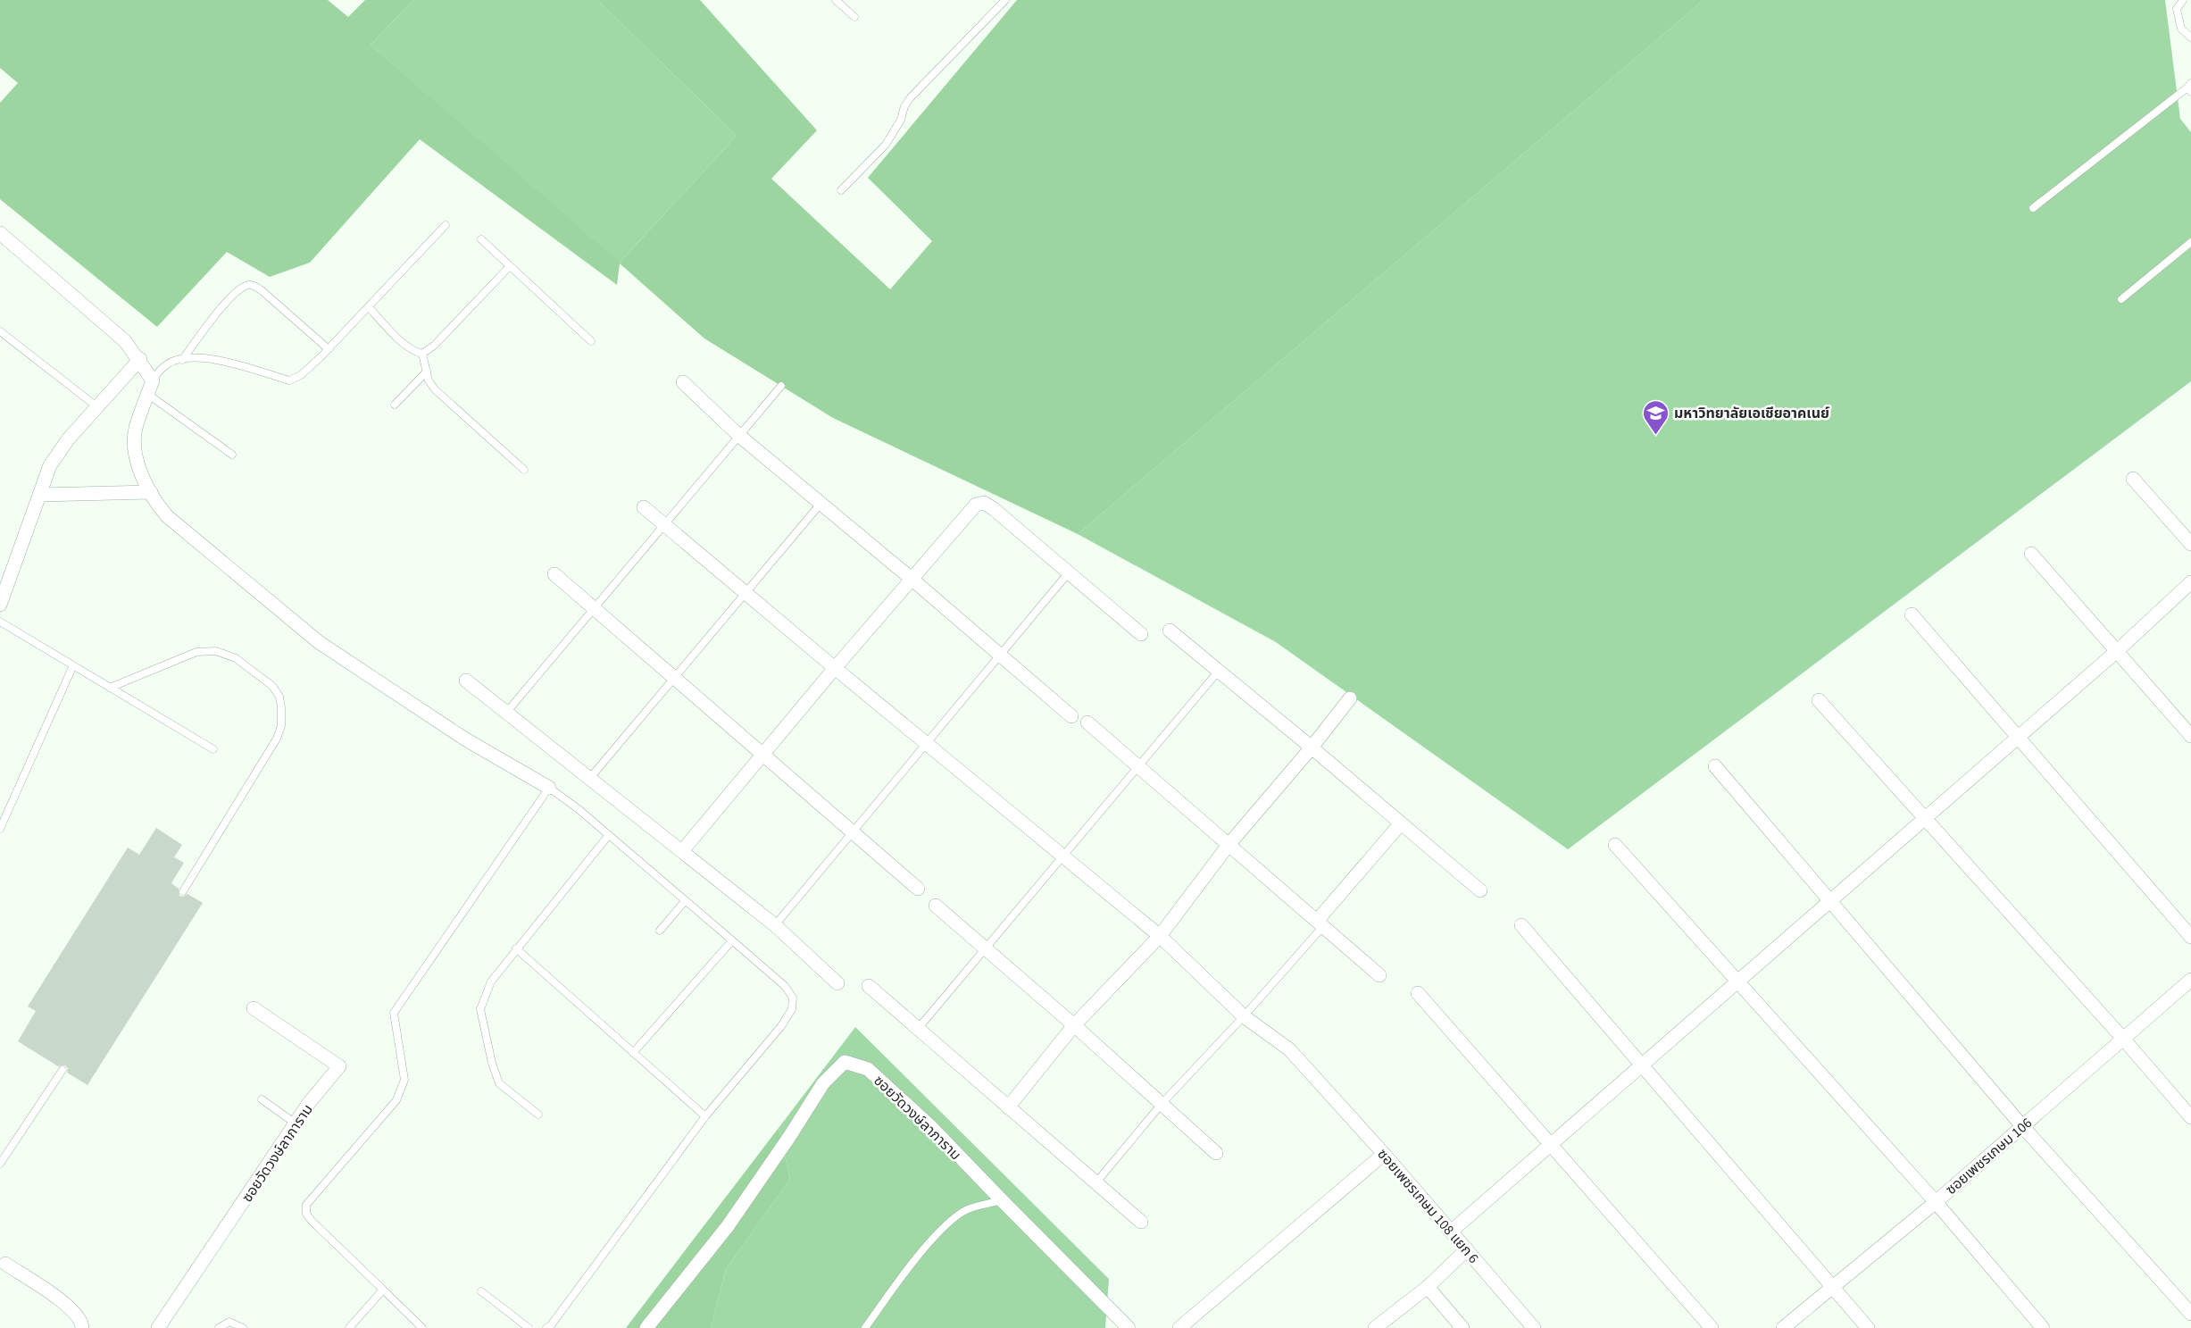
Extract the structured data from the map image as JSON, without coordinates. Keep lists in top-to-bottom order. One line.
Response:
{"streets":{"street":["ซอยวัดวงษ์ลาภาราม","ซอยเพชรเกษม 106","ซอยเพชรเกษม 108 แยก 6"]},"places":{"school or university":["มหาวิทยาลัยเอเชียอาคเนย์"]}}
